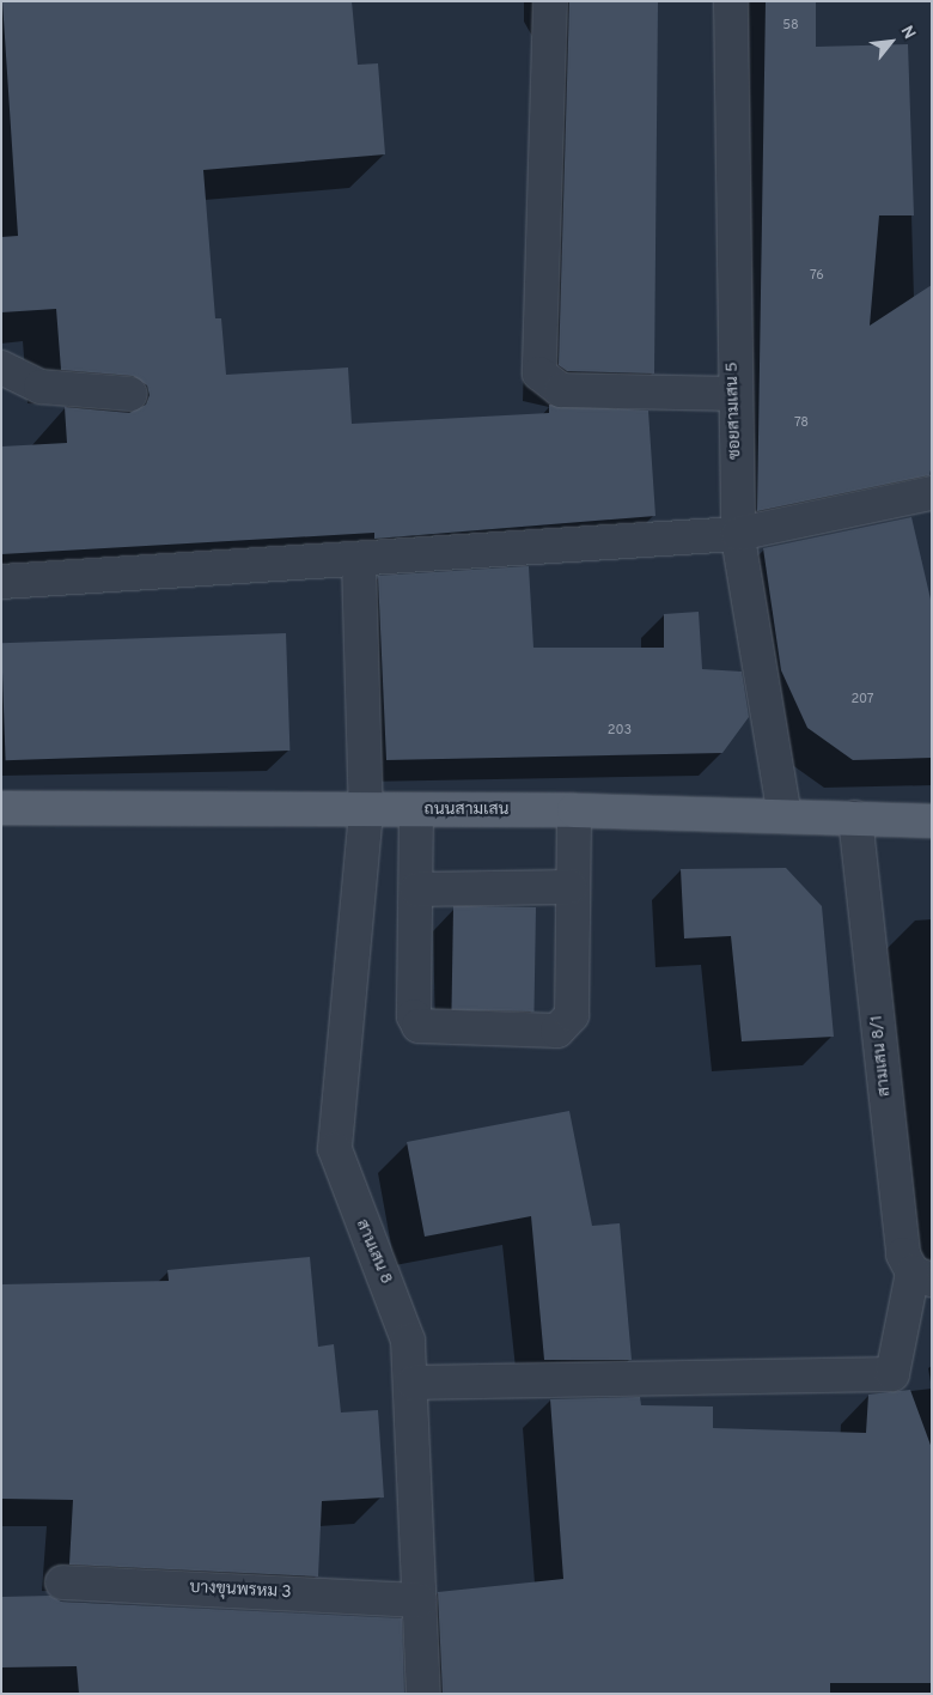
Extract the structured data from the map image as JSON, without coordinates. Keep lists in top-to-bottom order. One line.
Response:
{"streets":{"main road":["ถนนสามเสน"],"street":["ซอยสามเสน 5","สามเสน 8/1","สานเสน 8","บางขุนพรหม 3"]},"crossings":[["ซอยสามเสน 5","ถนนสามเสน"],["ถนนสามเสน","สามเสน 8/1"],["ถนนสามเสน","สานเสน 8"],["สานเสน 8","บางขุนพรหม 3"]],"house_numbers":["58","76","78","207","203"],"north":"top right"}
